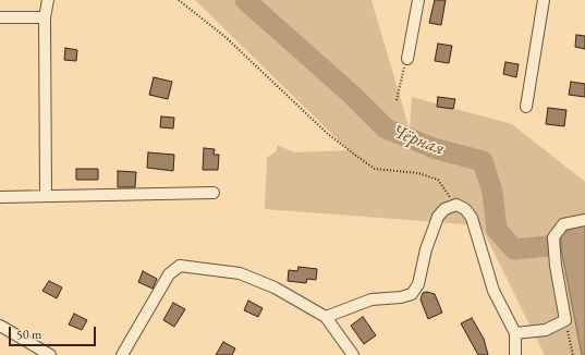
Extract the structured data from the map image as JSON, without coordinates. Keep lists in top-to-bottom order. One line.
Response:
{"water":["Чёрная"],"scale_bar":"50 m"}
